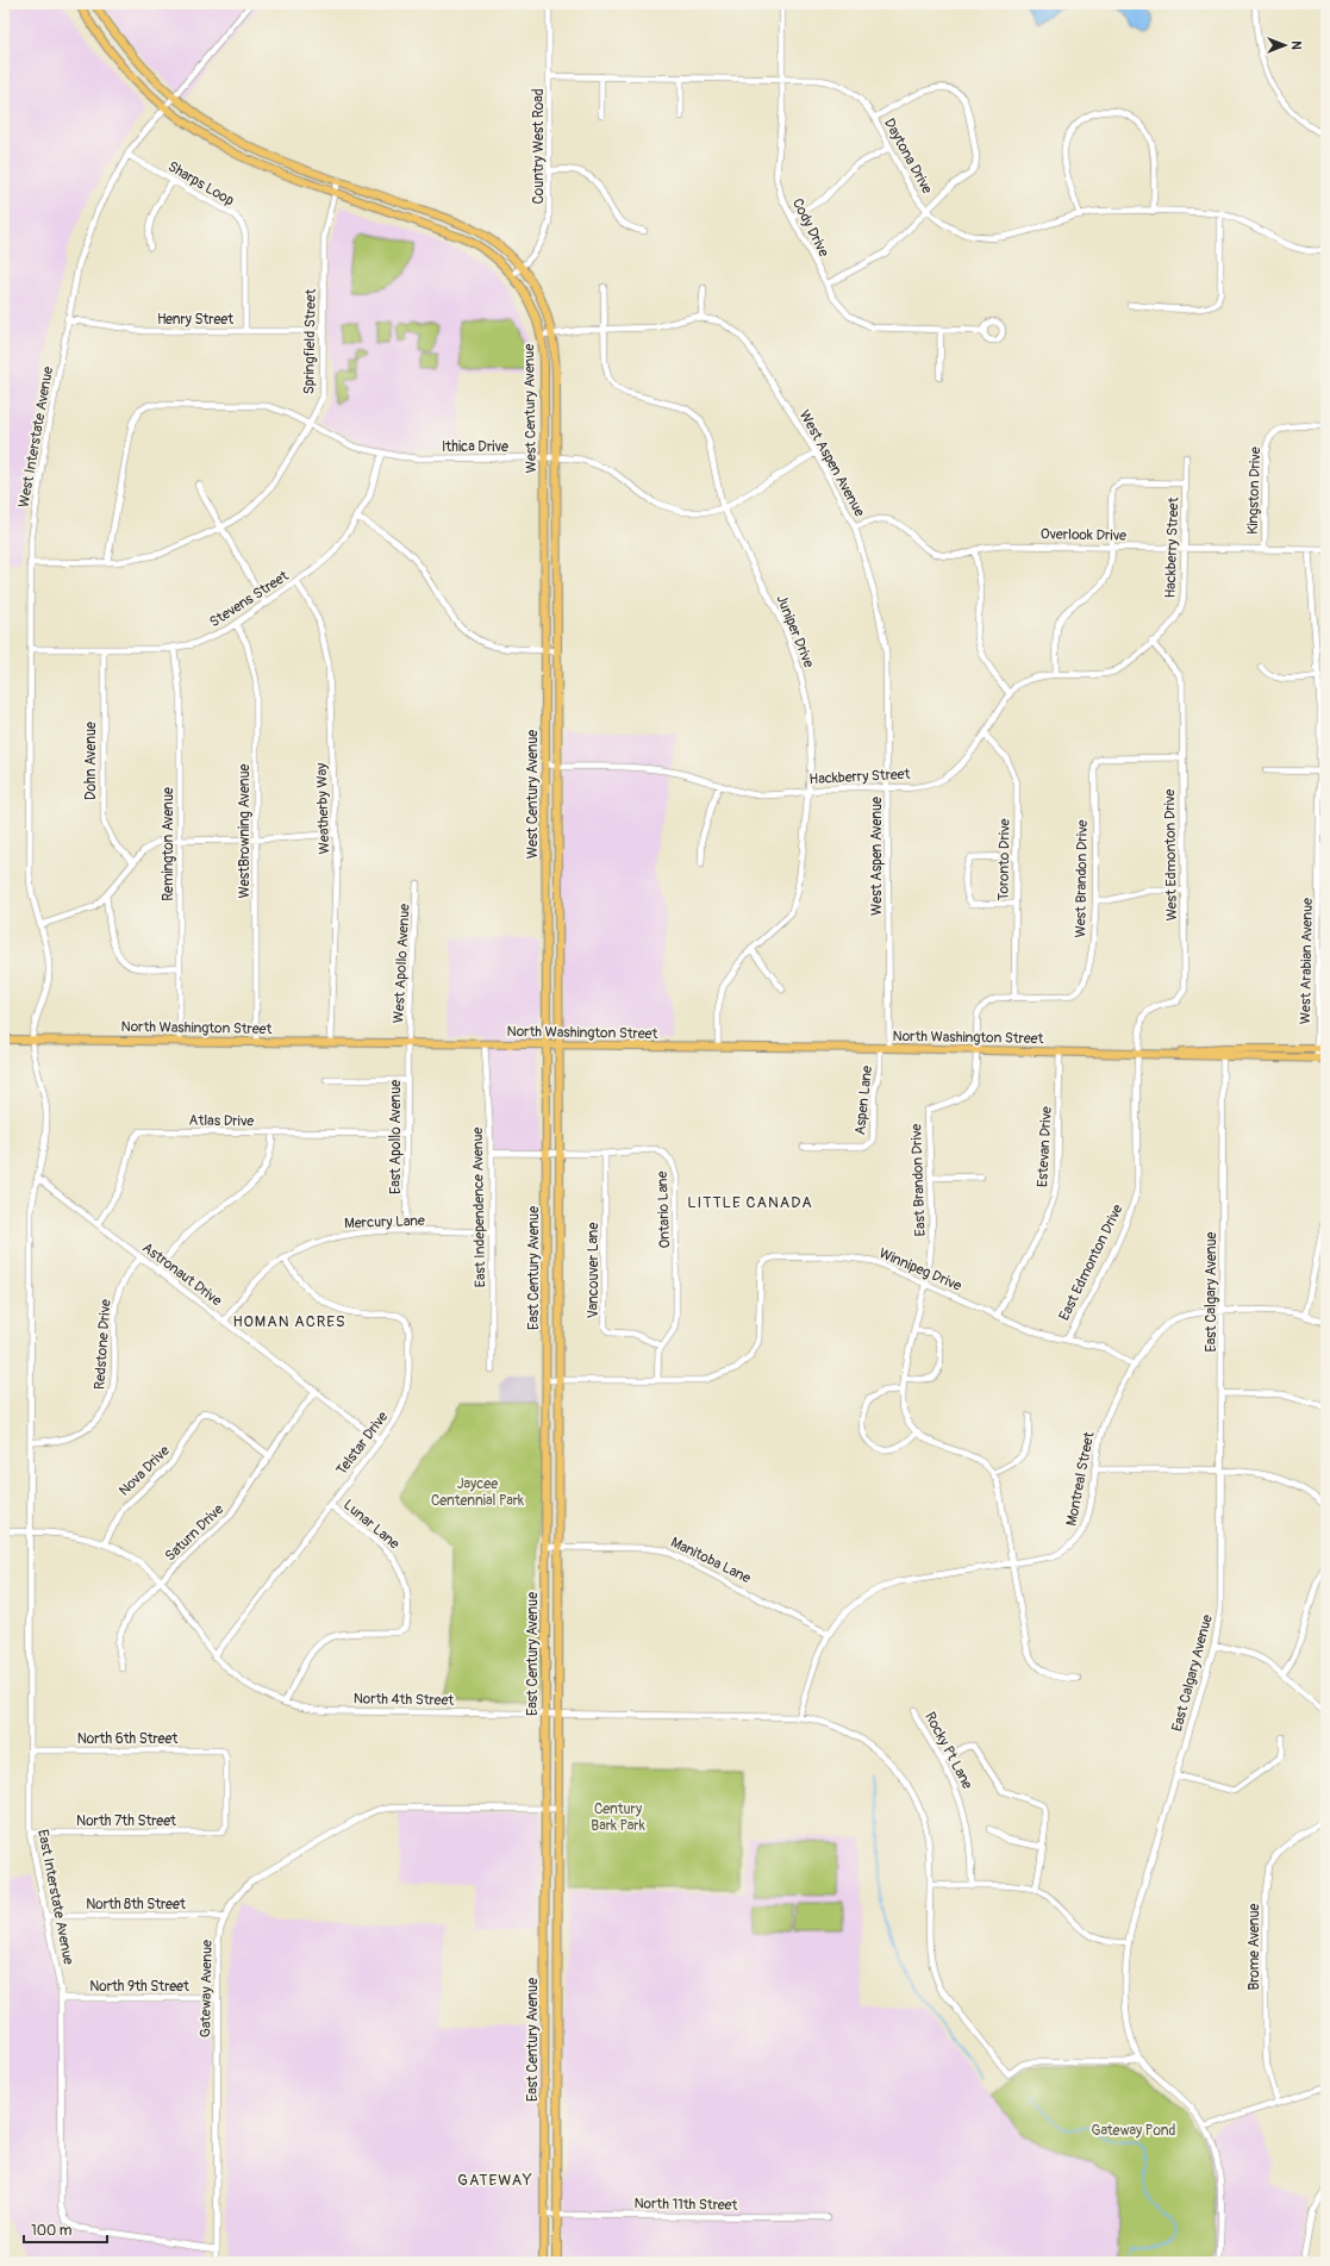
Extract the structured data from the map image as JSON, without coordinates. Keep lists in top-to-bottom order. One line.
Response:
{"streets":{"main road":["West Century Avenue","North Washington Street","East Century Avenue"],"street":["Country West Road","Daytona Drive","Sharps Loop","Cody Drive","Henry Street","Springfield Street","West Interstate Avenue","Ithica Drive","West Aspen Avenue","Kingston Drive","Overlook Drive","Hackberry Street","Stevens Street","Juniper Drive","Dohn Avenue","Weatherby Way","WestBrowning Avenue","Remington Avenue","West Edmonton Drive","Toronto Drive","West Brandon Drive","West Arabian Avenue","West Apollo Avenue","Aspen Lane","Atlas Drive","East Apollo Avenue","Estevan Drive","East Brandon Drive","East Independence Avenue","Ontario Lane","Mercury Lane","East Edmonton Drive","Winnipeg Drive","Vancouver Lane","Astronaut Drive","East Calgary Avenue","Redstone Drive","Telstar Drive","Nova Drive","Montreal Street","Lunar Lane","Saturn Drive","Manitoba Lane","North 4th Street","North 6th Street","Rocky Pt Lane","North 7th Street","East Interstate Avenue","North 8th Street","Brome Avenue","North 9th Street","Gateway Avenue","North 11th Street"]},"crossings":[["Country West Road","Daytona Drive"],["Country West Road","West Century Avenue"],["Daytona Drive","Cody Drive"],["Sharps Loop","Henry Street"],["Sharps Loop","West Interstate Avenue"],["Henry Street","Springfield Street"],["Henry Street","West Interstate Avenue"],["Springfield Street","West Century Avenue"],["Springfield Street","West Interstate Avenue"],["Springfield Street","Ithica Drive"],["West Century Avenue","West Interstate Avenue"],["West Century Avenue","Ithica Drive"],["West Century Avenue","West Aspen Avenue"],["West Century Avenue","Hackberry Street"],["West Century Avenue","North Washington Street"],["West Century Avenue","East Century Avenue"],["West Interstate Avenue","Stevens Street"],["West Interstate Avenue","North Washington Street"],["West Interstate Avenue","East Interstate Avenue"],["Ithica Drive","West Aspen Avenue"],["Ithica Drive","Stevens Street"],["Ithica Drive","Juniper Drive"],["West Aspen Avenue","Overlook Drive"],["West Aspen Avenue","Hackberry Street"],["West Aspen Avenue","Juniper Drive"],["West Aspen Avenue","North Washington Street"],["Kingston Drive","Overlook Drive"],["Overlook Drive","Hackberry Street"],["Overlook Drive","West Arabian Avenue"],["Hackberry Street","Juniper Drive"],["Hackberry Street","West Edmonton Drive"],["Hackberry Street","Toronto Drive"],["Stevens Street","Dohn Avenue"],["Stevens Street","Weatherby Way"],["Stevens Street","WestBrowning Avenue"],["Stevens Street","Remington Avenue"],["Juniper Drive","North Washington Street"],["Weatherby Way","North Washington Street"],["WestBrowning Avenue","North Washington Street"],["Remington Avenue","North Washington Street"],["West Edmonton Drive","West Brandon Drive"],["West Edmonton Drive","North Washington Street"],["West Edmonton Drive","East Edmonton Drive"],["Toronto Drive","West Brandon Drive"],["West Brandon Drive","North Washington Street"],["West Brandon Drive","East Brandon Drive"],["West Arabian Avenue","North Washington Street"],["West Apollo Avenue","North Washington Street"],["West Apollo Avenue","East Apollo Avenue"],["North Washington Street","Aspen Lane"],["North Washington Street","East Apollo Avenue"],["North Washington Street","Estevan Drive"],["North Washington Street","East Brandon Drive"],["North Washington Street","East Independence Avenue"],["North Washington Street","East Edmonton Drive"],["North Washington Street","East Century Avenue"],["North Washington Street","East Calgary Avenue"],["North Washington Street","East Interstate Avenue"],["Atlas Drive","East Apollo Avenue"],["Atlas Drive","Astronaut Drive"],["East Apollo Avenue","Mercury Lane"],["Estevan Drive","Winnipeg Drive"],["East Brandon Drive","Winnipeg Drive"],["East Independence Avenue","Ontario Lane"],["East Independence Avenue","Mercury Lane"],["Ontario Lane","East Century Avenue"],["Ontario Lane","Winnipeg Drive"],["Ontario Lane","Vancouver Lane"],["Mercury Lane","Astronaut Drive"],["Mercury Lane","Telstar Drive"],["East Edmonton Drive","Winnipeg Drive"],["East Century Avenue","Winnipeg Drive"],["East Century Avenue","Manitoba Lane"],["East Century Avenue","North 4th Street"],["East Century Avenue","Gateway Avenue"],["East Century Avenue","North 11th Street"],["Winnipeg Drive","Montreal Street"],["Astronaut Drive","Redstone Drive"],["Astronaut Drive","Telstar Drive"],["Astronaut Drive","Saturn Drive"],["Astronaut Drive","East Interstate Avenue"],["East Calgary Avenue","Montreal Street"],["East Calgary Avenue","North 4th Street"],["Redstone Drive","East Interstate Avenue"],["Telstar Drive","Lunar Lane"],["Telstar Drive","North 4th Street"],["Nova Drive","Saturn Drive"],["Nova Drive","North 4th Street"],["Montreal Street","Manitoba Lane"],["Montreal Street","North 4th Street"],["Lunar Lane","North 4th Street"],["Saturn Drive","North 4th Street"],["North 4th Street","East Interstate Avenue"],["North 6th Street","North 7th Street"],["North 6th Street","East Interstate Avenue"],["North 7th Street","East Interstate Avenue"],["East Interstate Avenue","North 8th Street"],["East Interstate Avenue","North 9th Street"],["East Interstate Avenue","Gateway Avenue"],["North 8th Street","Gateway Avenue"],["North 9th Street","Gateway Avenue"]],"districts":["LITTLE CANADA","HOMAN ACRES","GATEWAY"],"parks":["Jaycee Centennial Park","Century Bark Park","Gateway Pond"],"scale_bar":"100 m","north":"right"}
